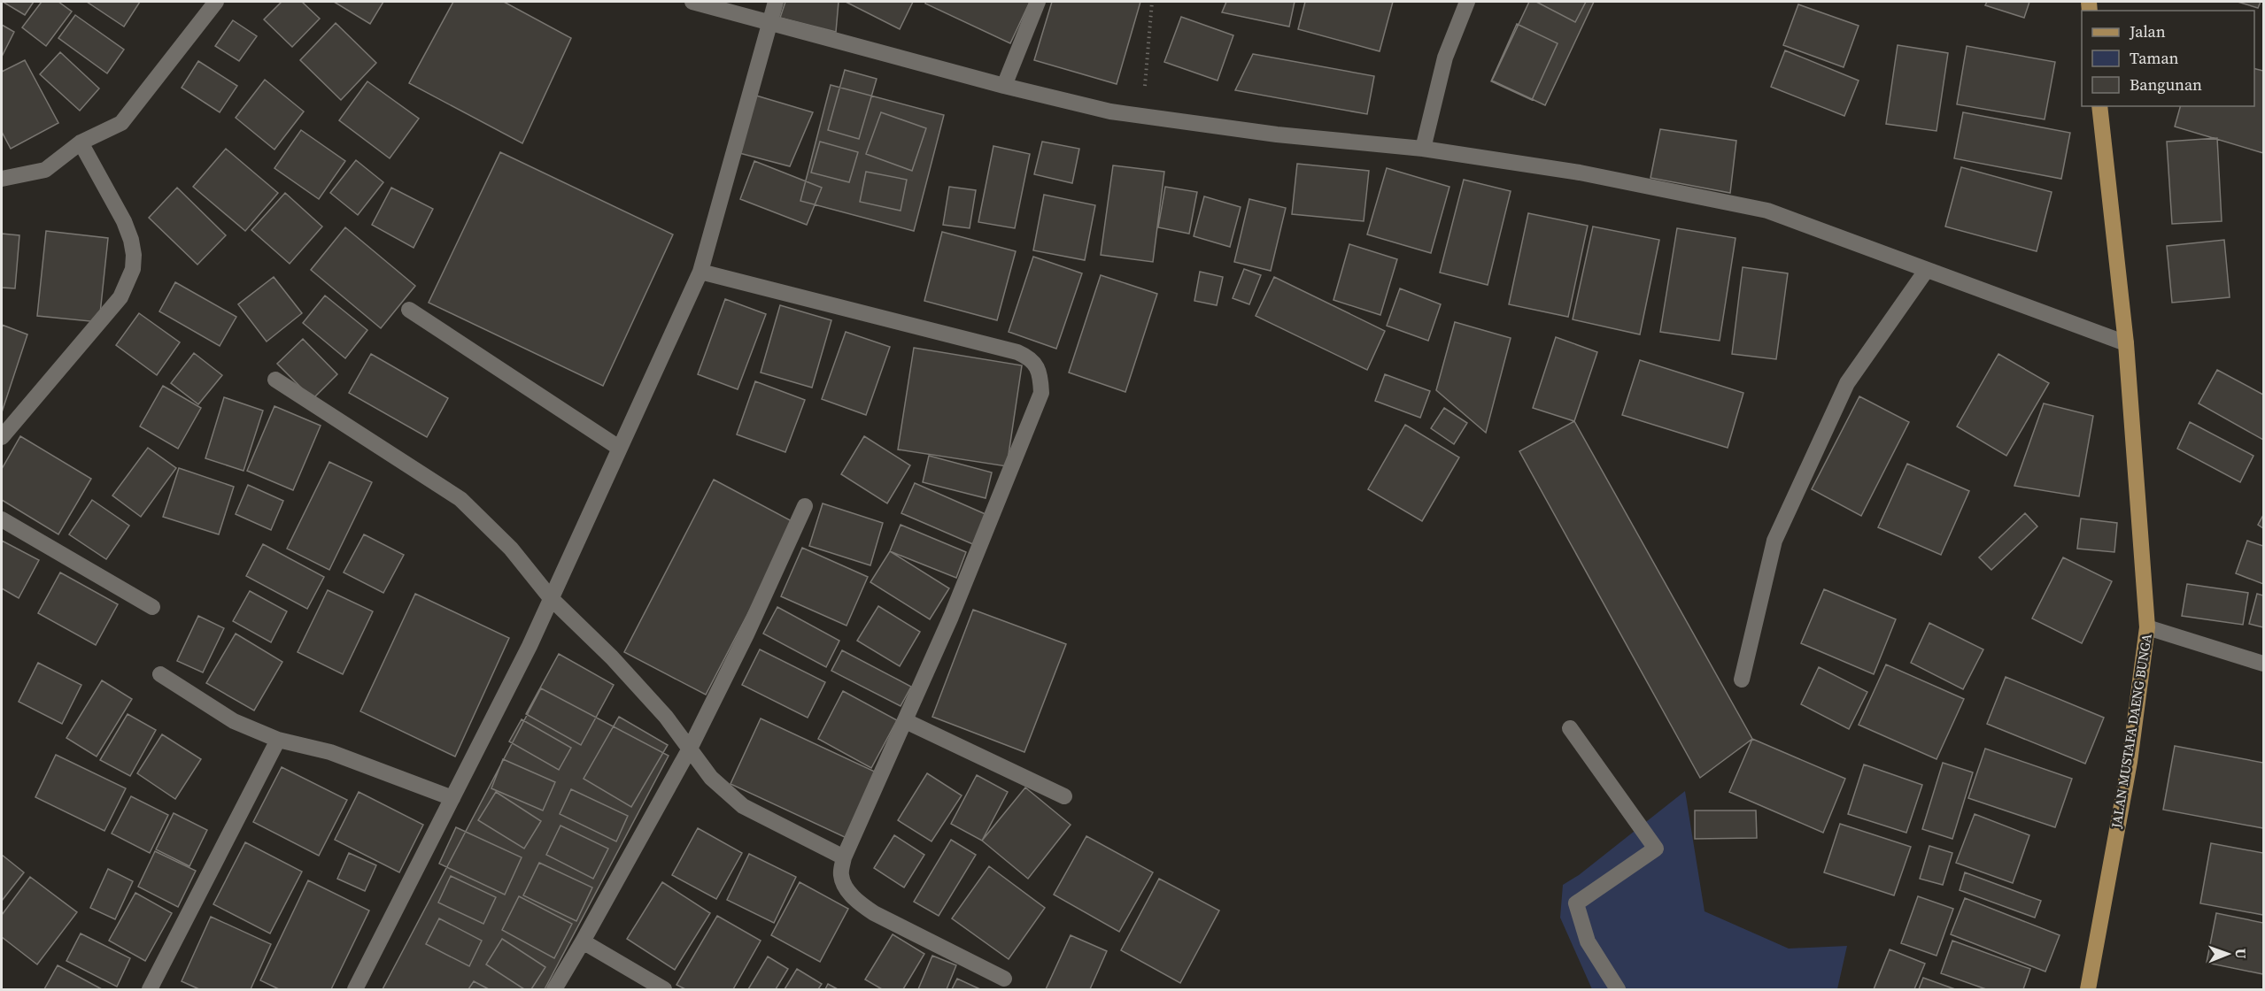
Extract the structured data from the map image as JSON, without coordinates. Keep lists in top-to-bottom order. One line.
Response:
{"streets":{"main road":["JALAN MUSTAFA DAENG BUNGA"]},"legend":["Jalan","Taman","Bangunan"],"north":"right"}
